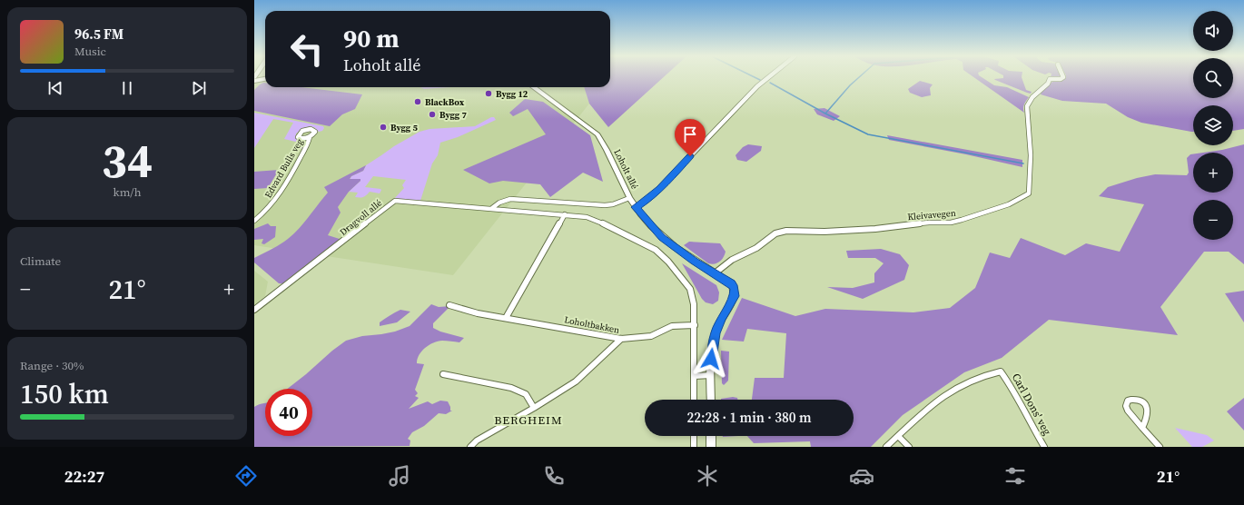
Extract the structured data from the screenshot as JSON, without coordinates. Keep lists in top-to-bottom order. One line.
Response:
{"streets":{"street":["Edvard Bulls veg","Loholt allé","Kleivavegen","Dragvoll allé","Loholtbakken","Carl Dons' veg"]},"crossings":[["Loholt allé","Kleivavegen"],["Dragvoll allé","Loholtbakken"]],"districts":["BERGHEIM"],"places":["Bygg 12","BlackBox","Bygg 7","Bygg 5"],"page":{"map_buttons":["+","−"],"turn":["90 m","Loholt allé"],"song":["96.5 FM","Music"],"tile":[["34","km/h"],"Climate",["Range · 30%","150 km"]],"heat":["−","21°","+"],"limit":"40","trip":"22:28 · 1 min · 380 m","tabs":["22:27","21°"]}}
